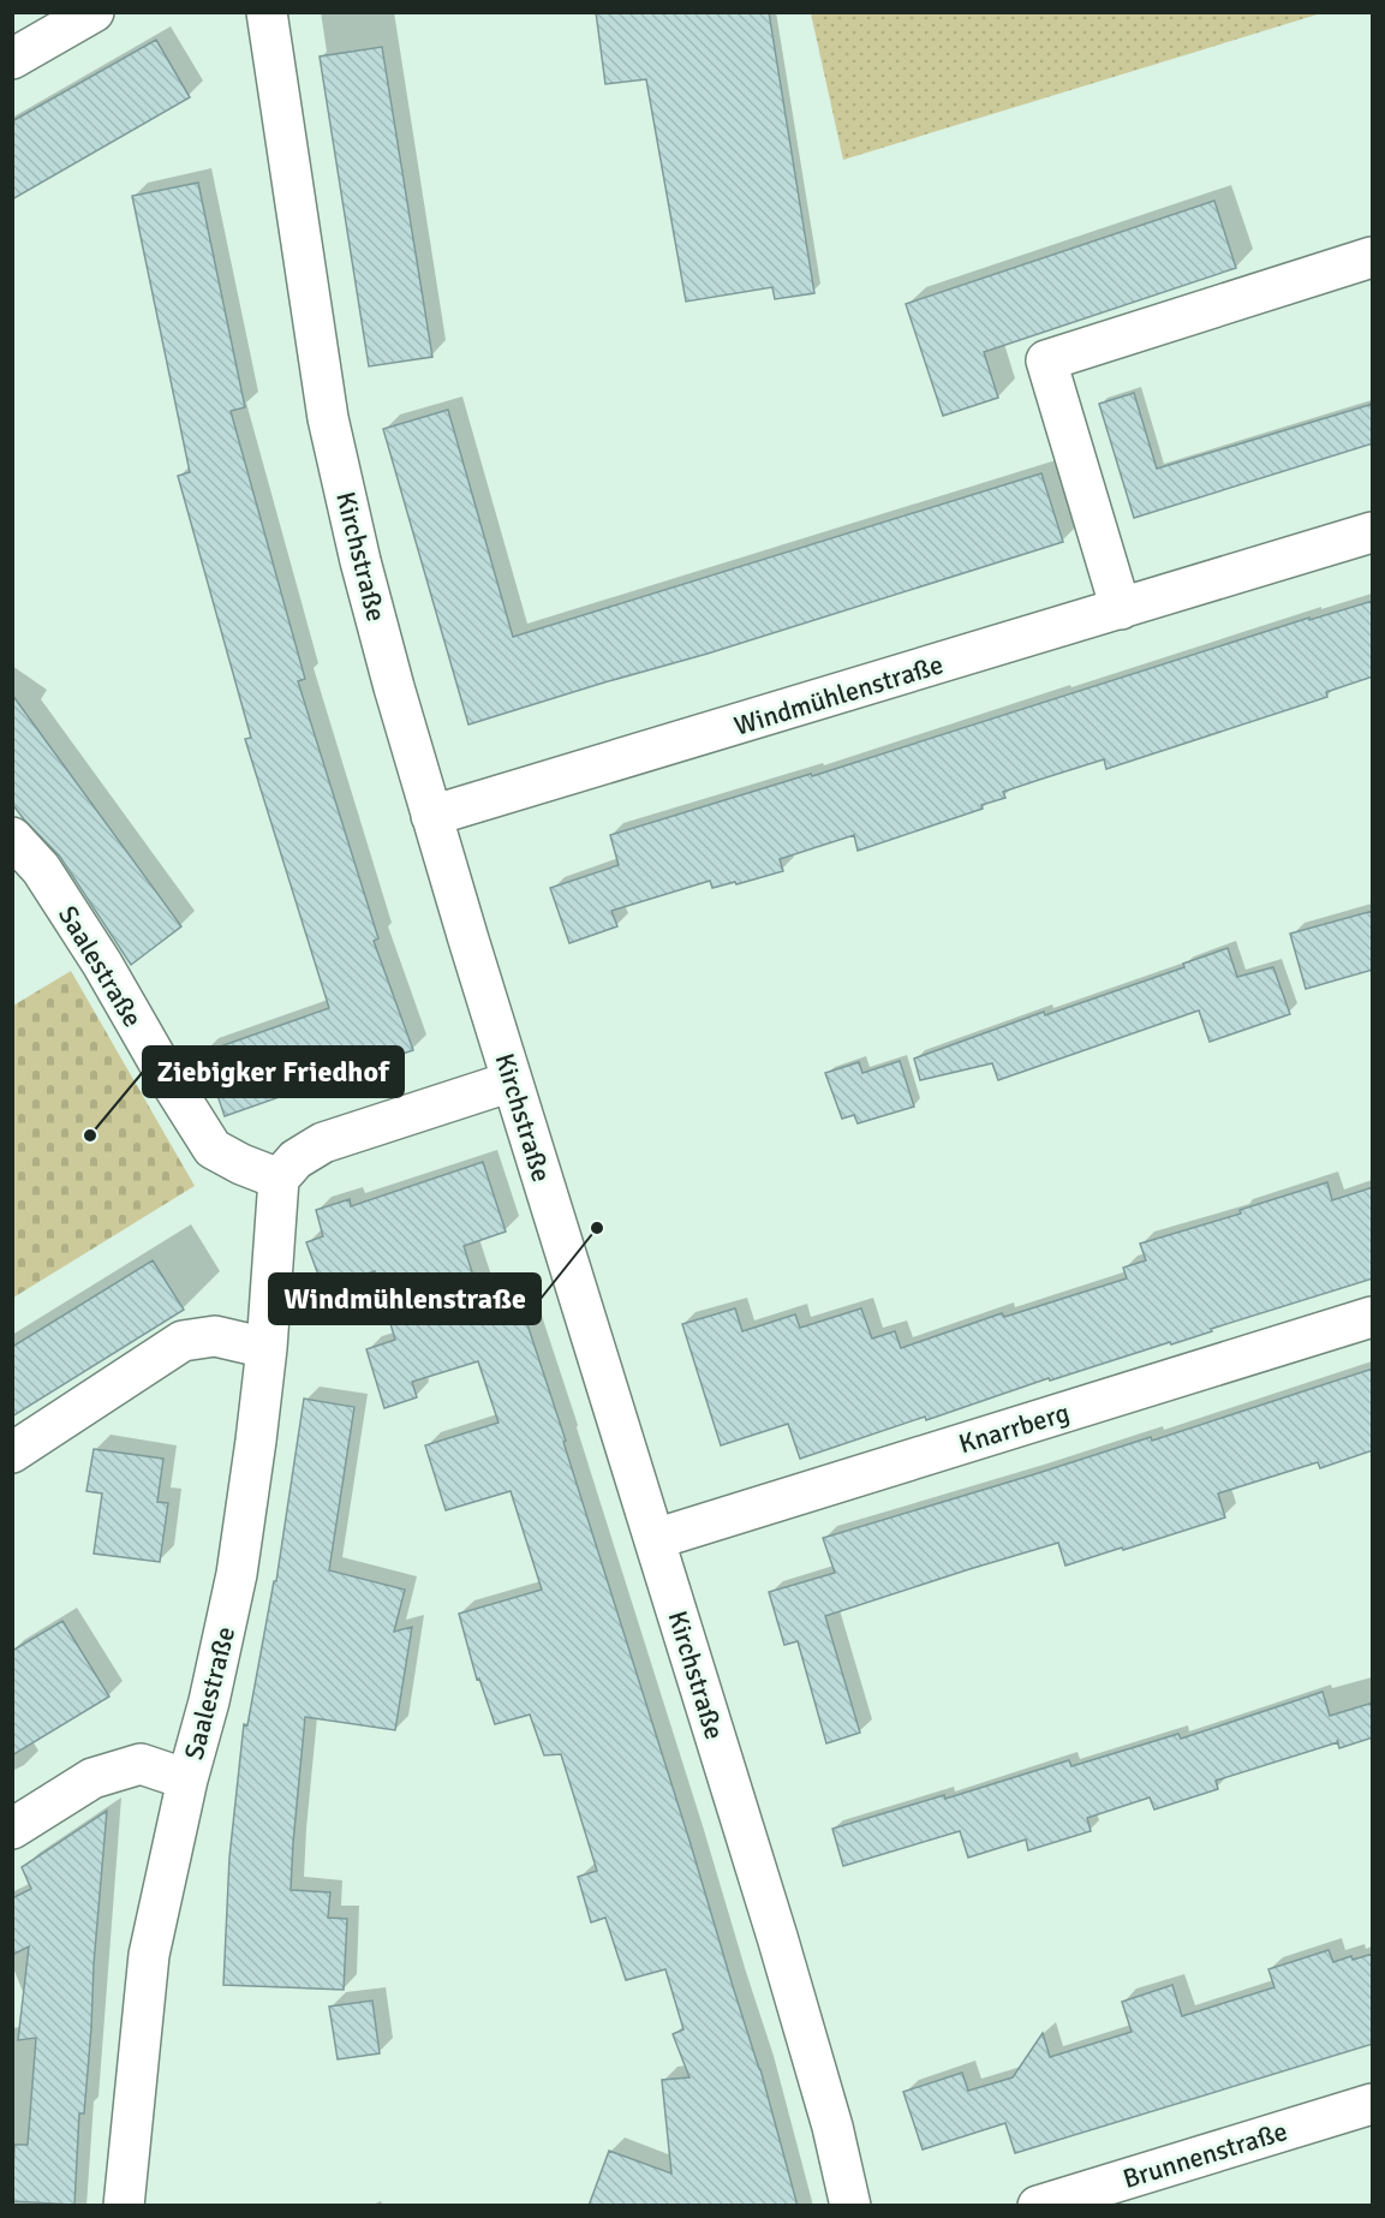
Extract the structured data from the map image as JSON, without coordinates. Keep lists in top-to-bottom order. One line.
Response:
{"streets":{"street":["Kirchstraße","Windmühlenstraße","Saalestraße","Knarrberg","Brunnenstraße"]},"crossings":[["Kirchstraße","Windmühlenstraße"],["Kirchstraße","Knarrberg"]],"places":["Ziebigker Friedhof","Windmühlenstraße"]}
